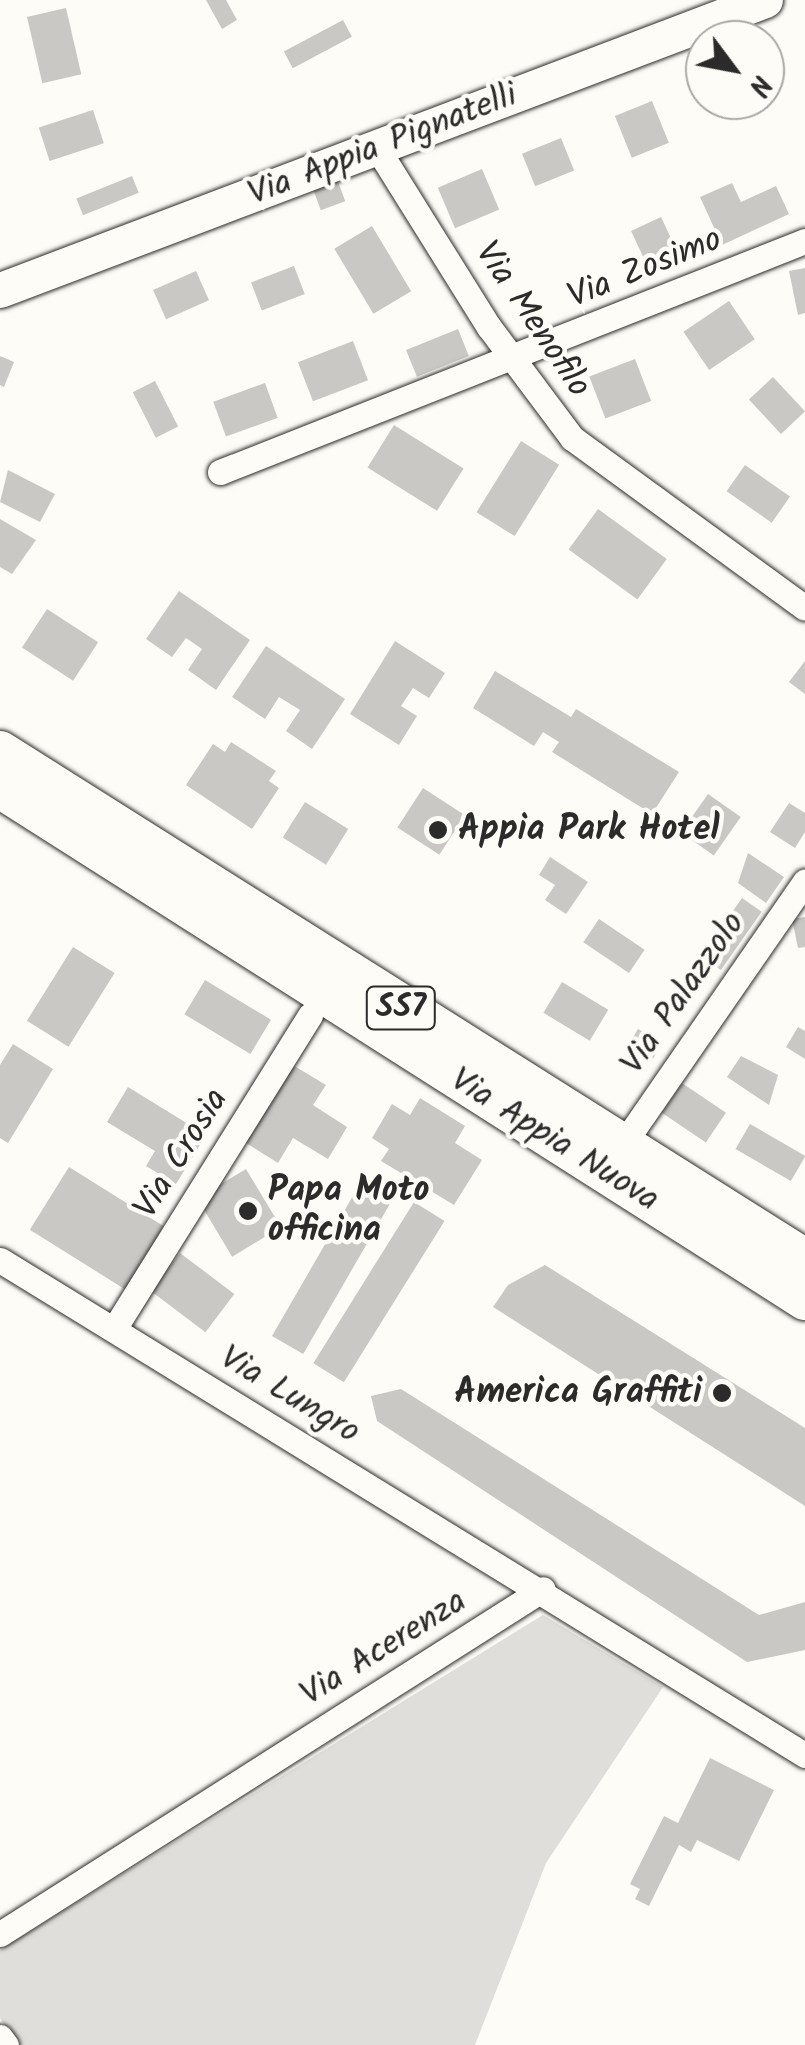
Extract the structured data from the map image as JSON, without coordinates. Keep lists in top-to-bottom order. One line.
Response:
{"streets":{"main road":["Via Appia Pignatelli","SS7","Via Appia Nuova"],"street":["Via Zosimo","Via Menofilo","Via Palazzolo","Via Crosia","Via Lungro","Via Acerenza"]},"crossings":[["Via Appia Pignatelli","Via Menofilo"],["Via Zosimo","Via Menofilo"],["Via Palazzolo","Via Appia Nuova"],["Via Crosia","Via Lungro"],["Via Lungro","Via Acerenza"]],"places":["Appia Park Hotel","Papa Moto officina","America Graffiti"],"north":"bottom right"}
